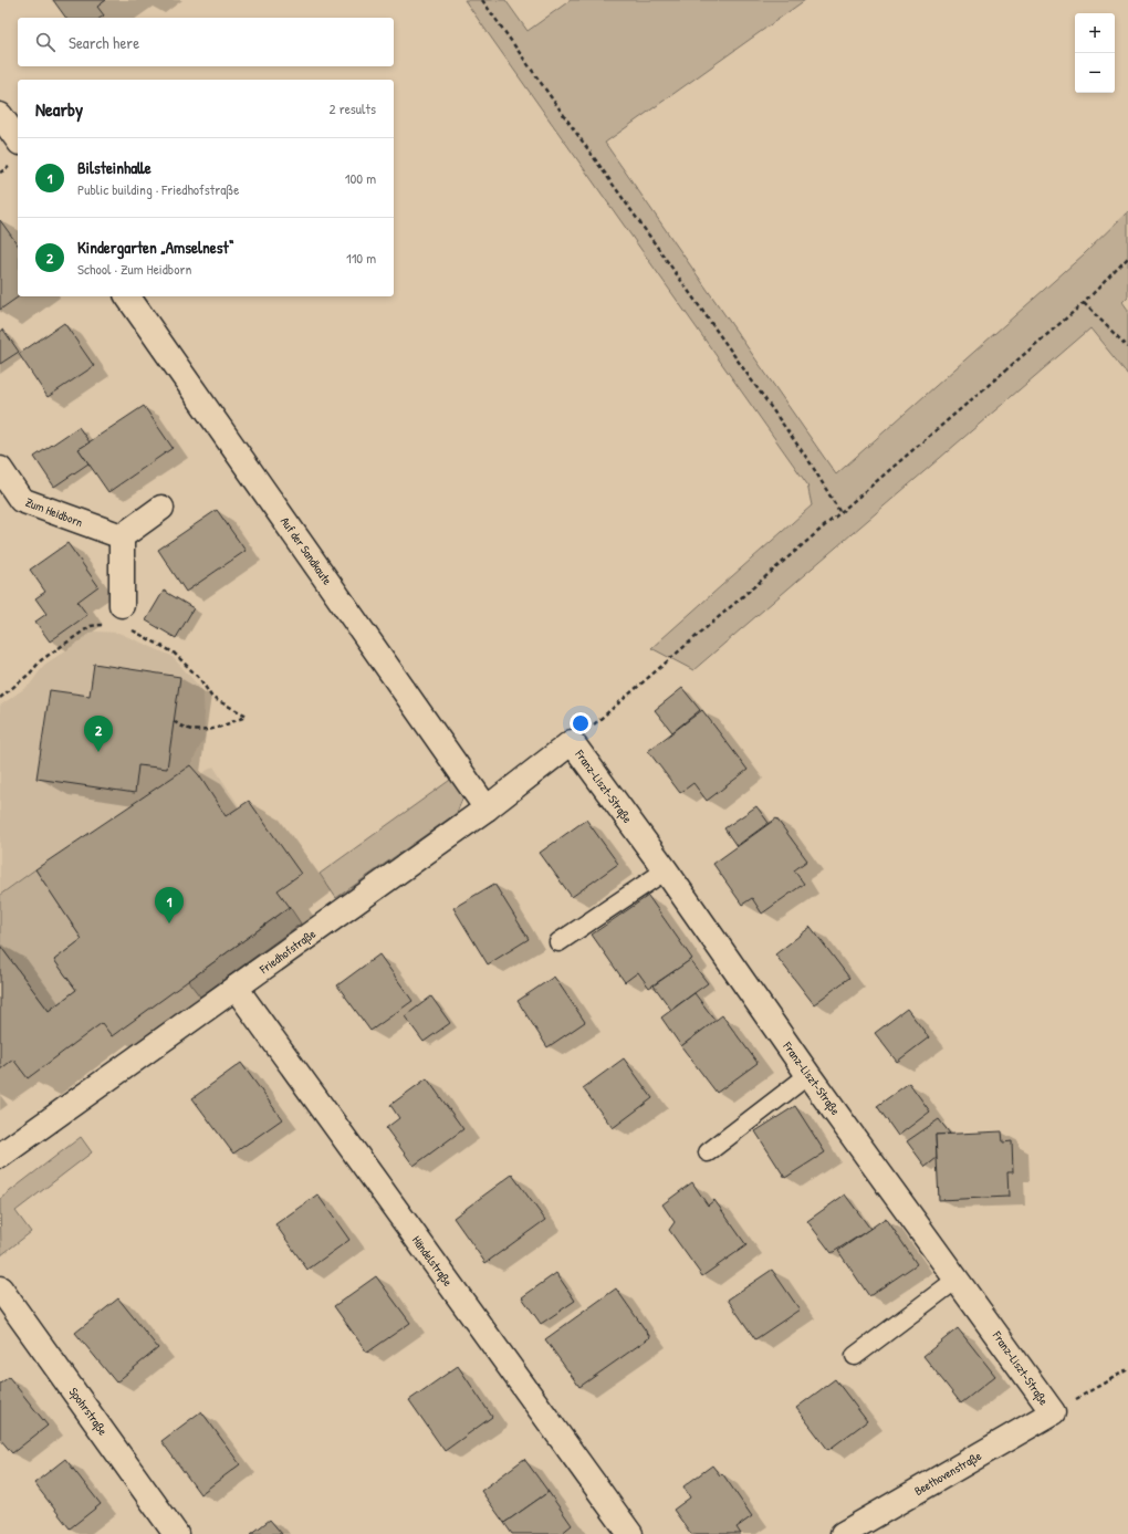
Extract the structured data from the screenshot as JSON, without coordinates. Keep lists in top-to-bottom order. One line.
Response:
{"streets":{"street":["Zum Heidborn","Auf der Sandkaute","Franz-Liszt-Straße","Friedhofstraße","Händelstraße","Spohrstraße","Beethovenstraße"]},"crossings":[["Auf der Sandkaute","Friedhofstraße"],["Franz-Liszt-Straße","Friedhofstraße"],["Franz-Liszt-Straße","Beethovenstraße"],["Friedhofstraße","Händelstraße"]],"page":{"map_buttons":["+","−"],"search":"Search here","heading":["Nearby","2 results"],"list":[{"mark":"1","name":"Bilsteinhalle","note":"Public building · Friedhofstraße","value":"100 m"},{"mark":"2","name":"Kindergarten „Amselnest“","note":"School · Zum Heidborn","value":"110 m"}],"pins":["2","1"]}}
